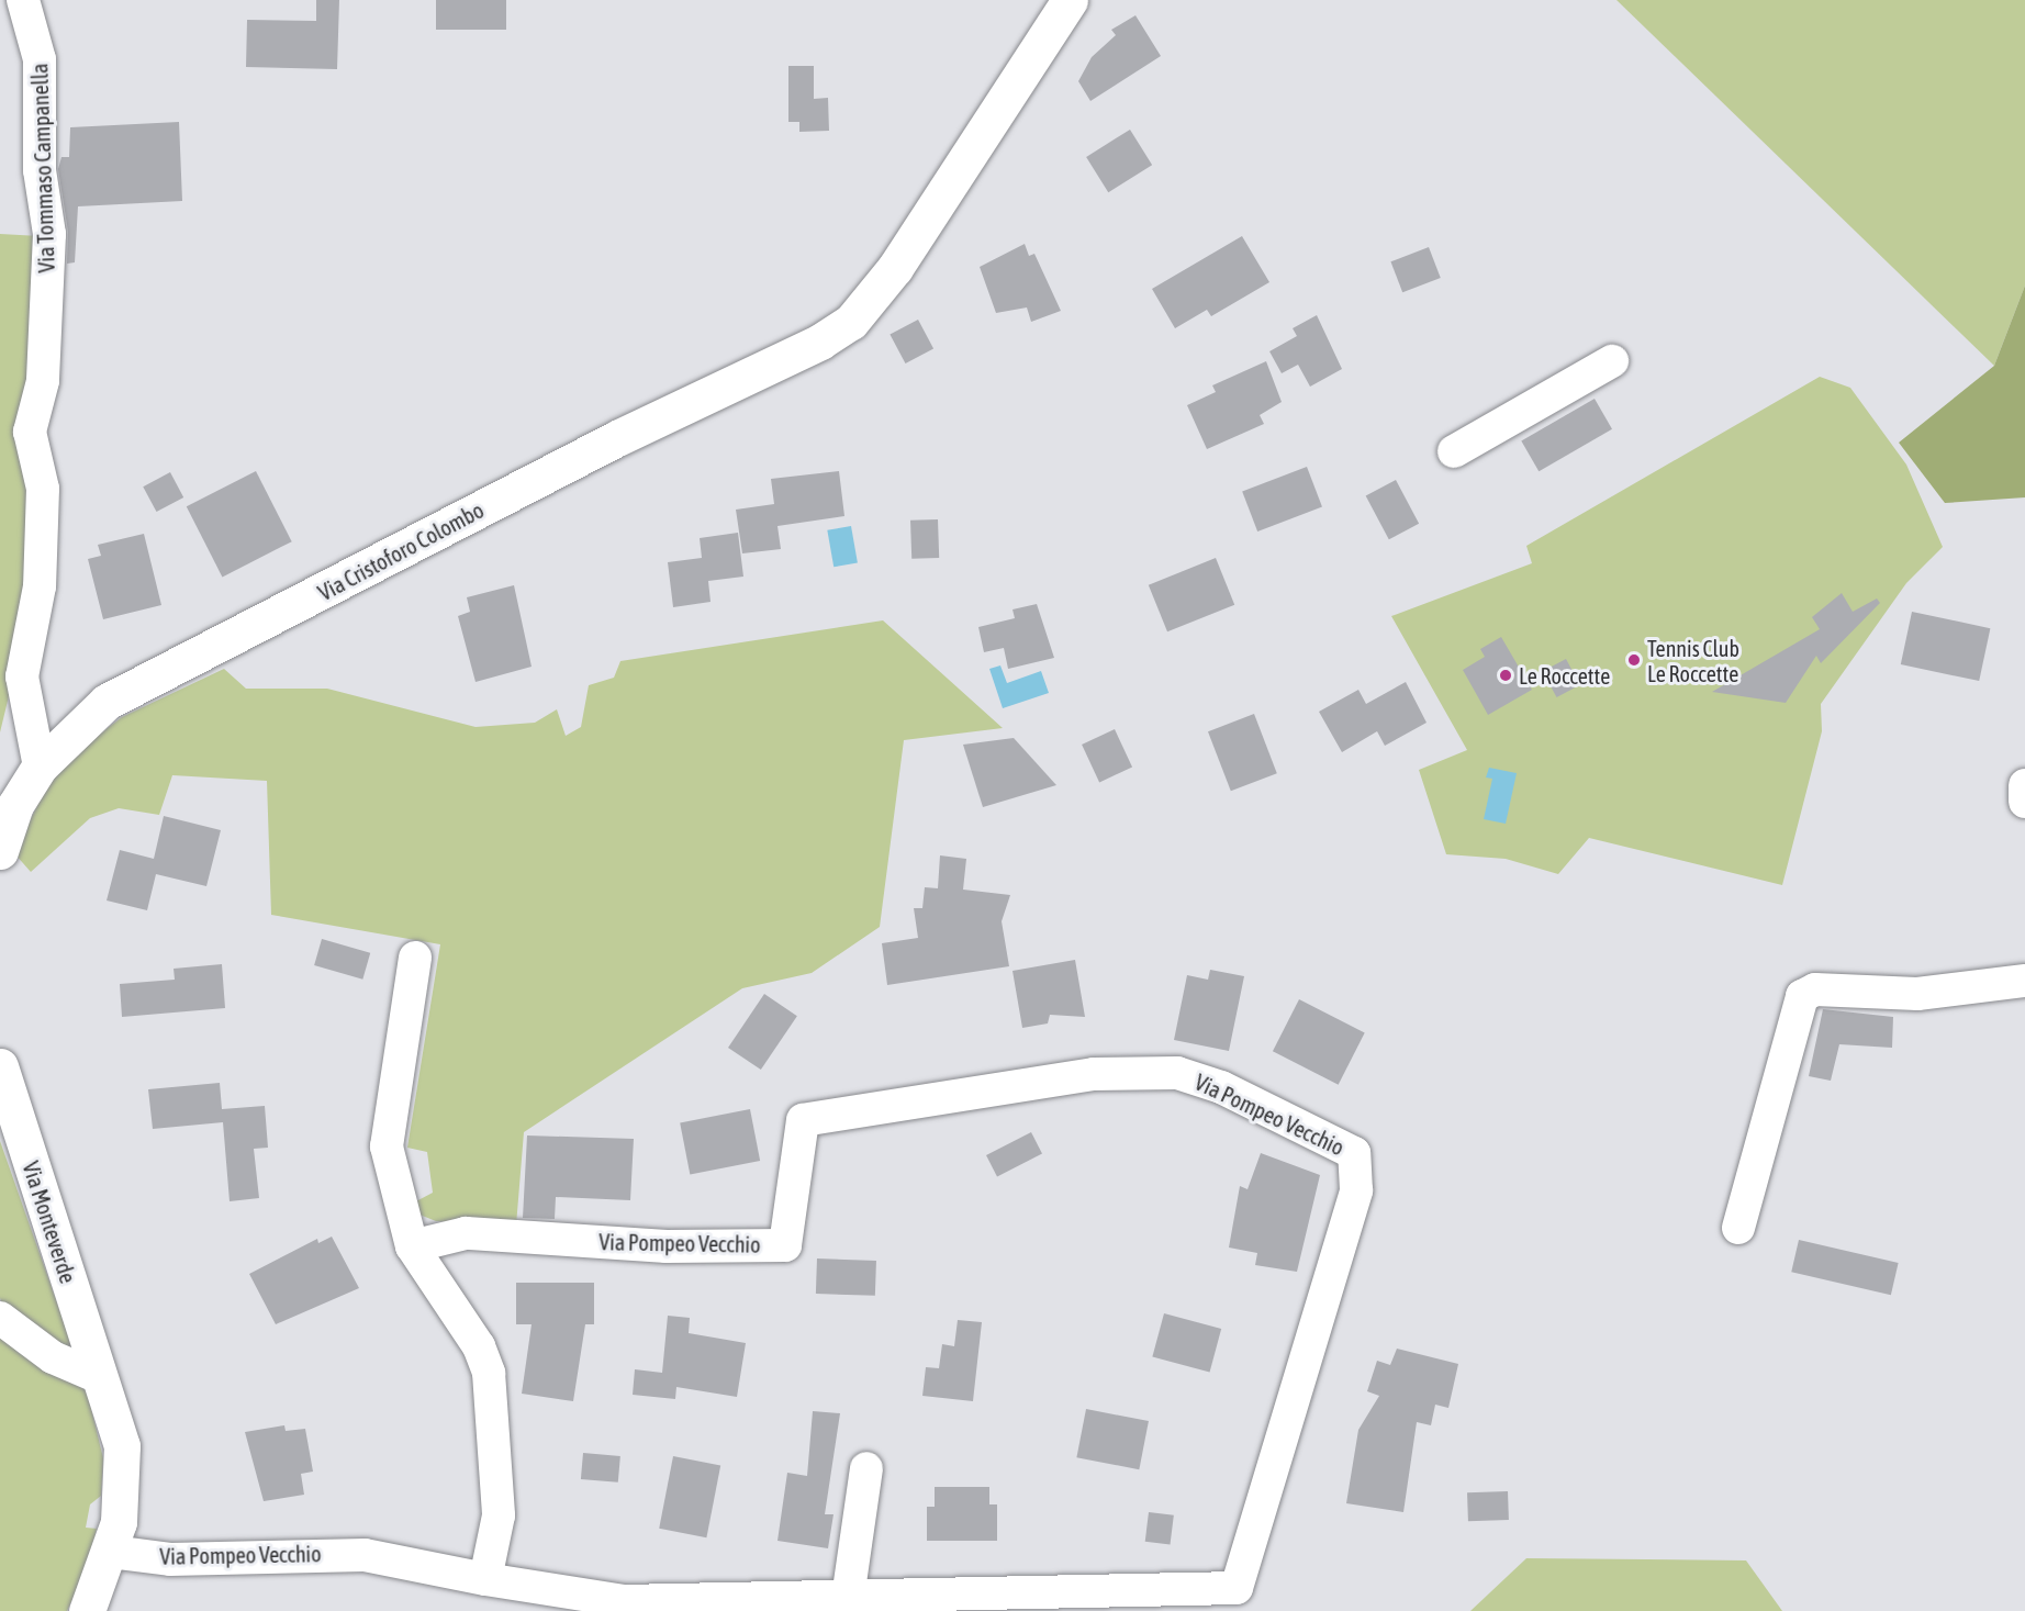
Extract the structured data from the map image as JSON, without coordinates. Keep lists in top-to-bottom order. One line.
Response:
{"streets":{"street":["Via Tommaso Campanella","Via Cristoforo Colombo","Via Pompeo Vecchio","Via Monteverde"]},"crossings":[["Via Tommaso Campanella","Via Cristoforo Colombo"],["Via Pompeo Vecchio","Via Monteverde"]],"places":["Tennis Club Le Roccette","Le Roccette"]}
